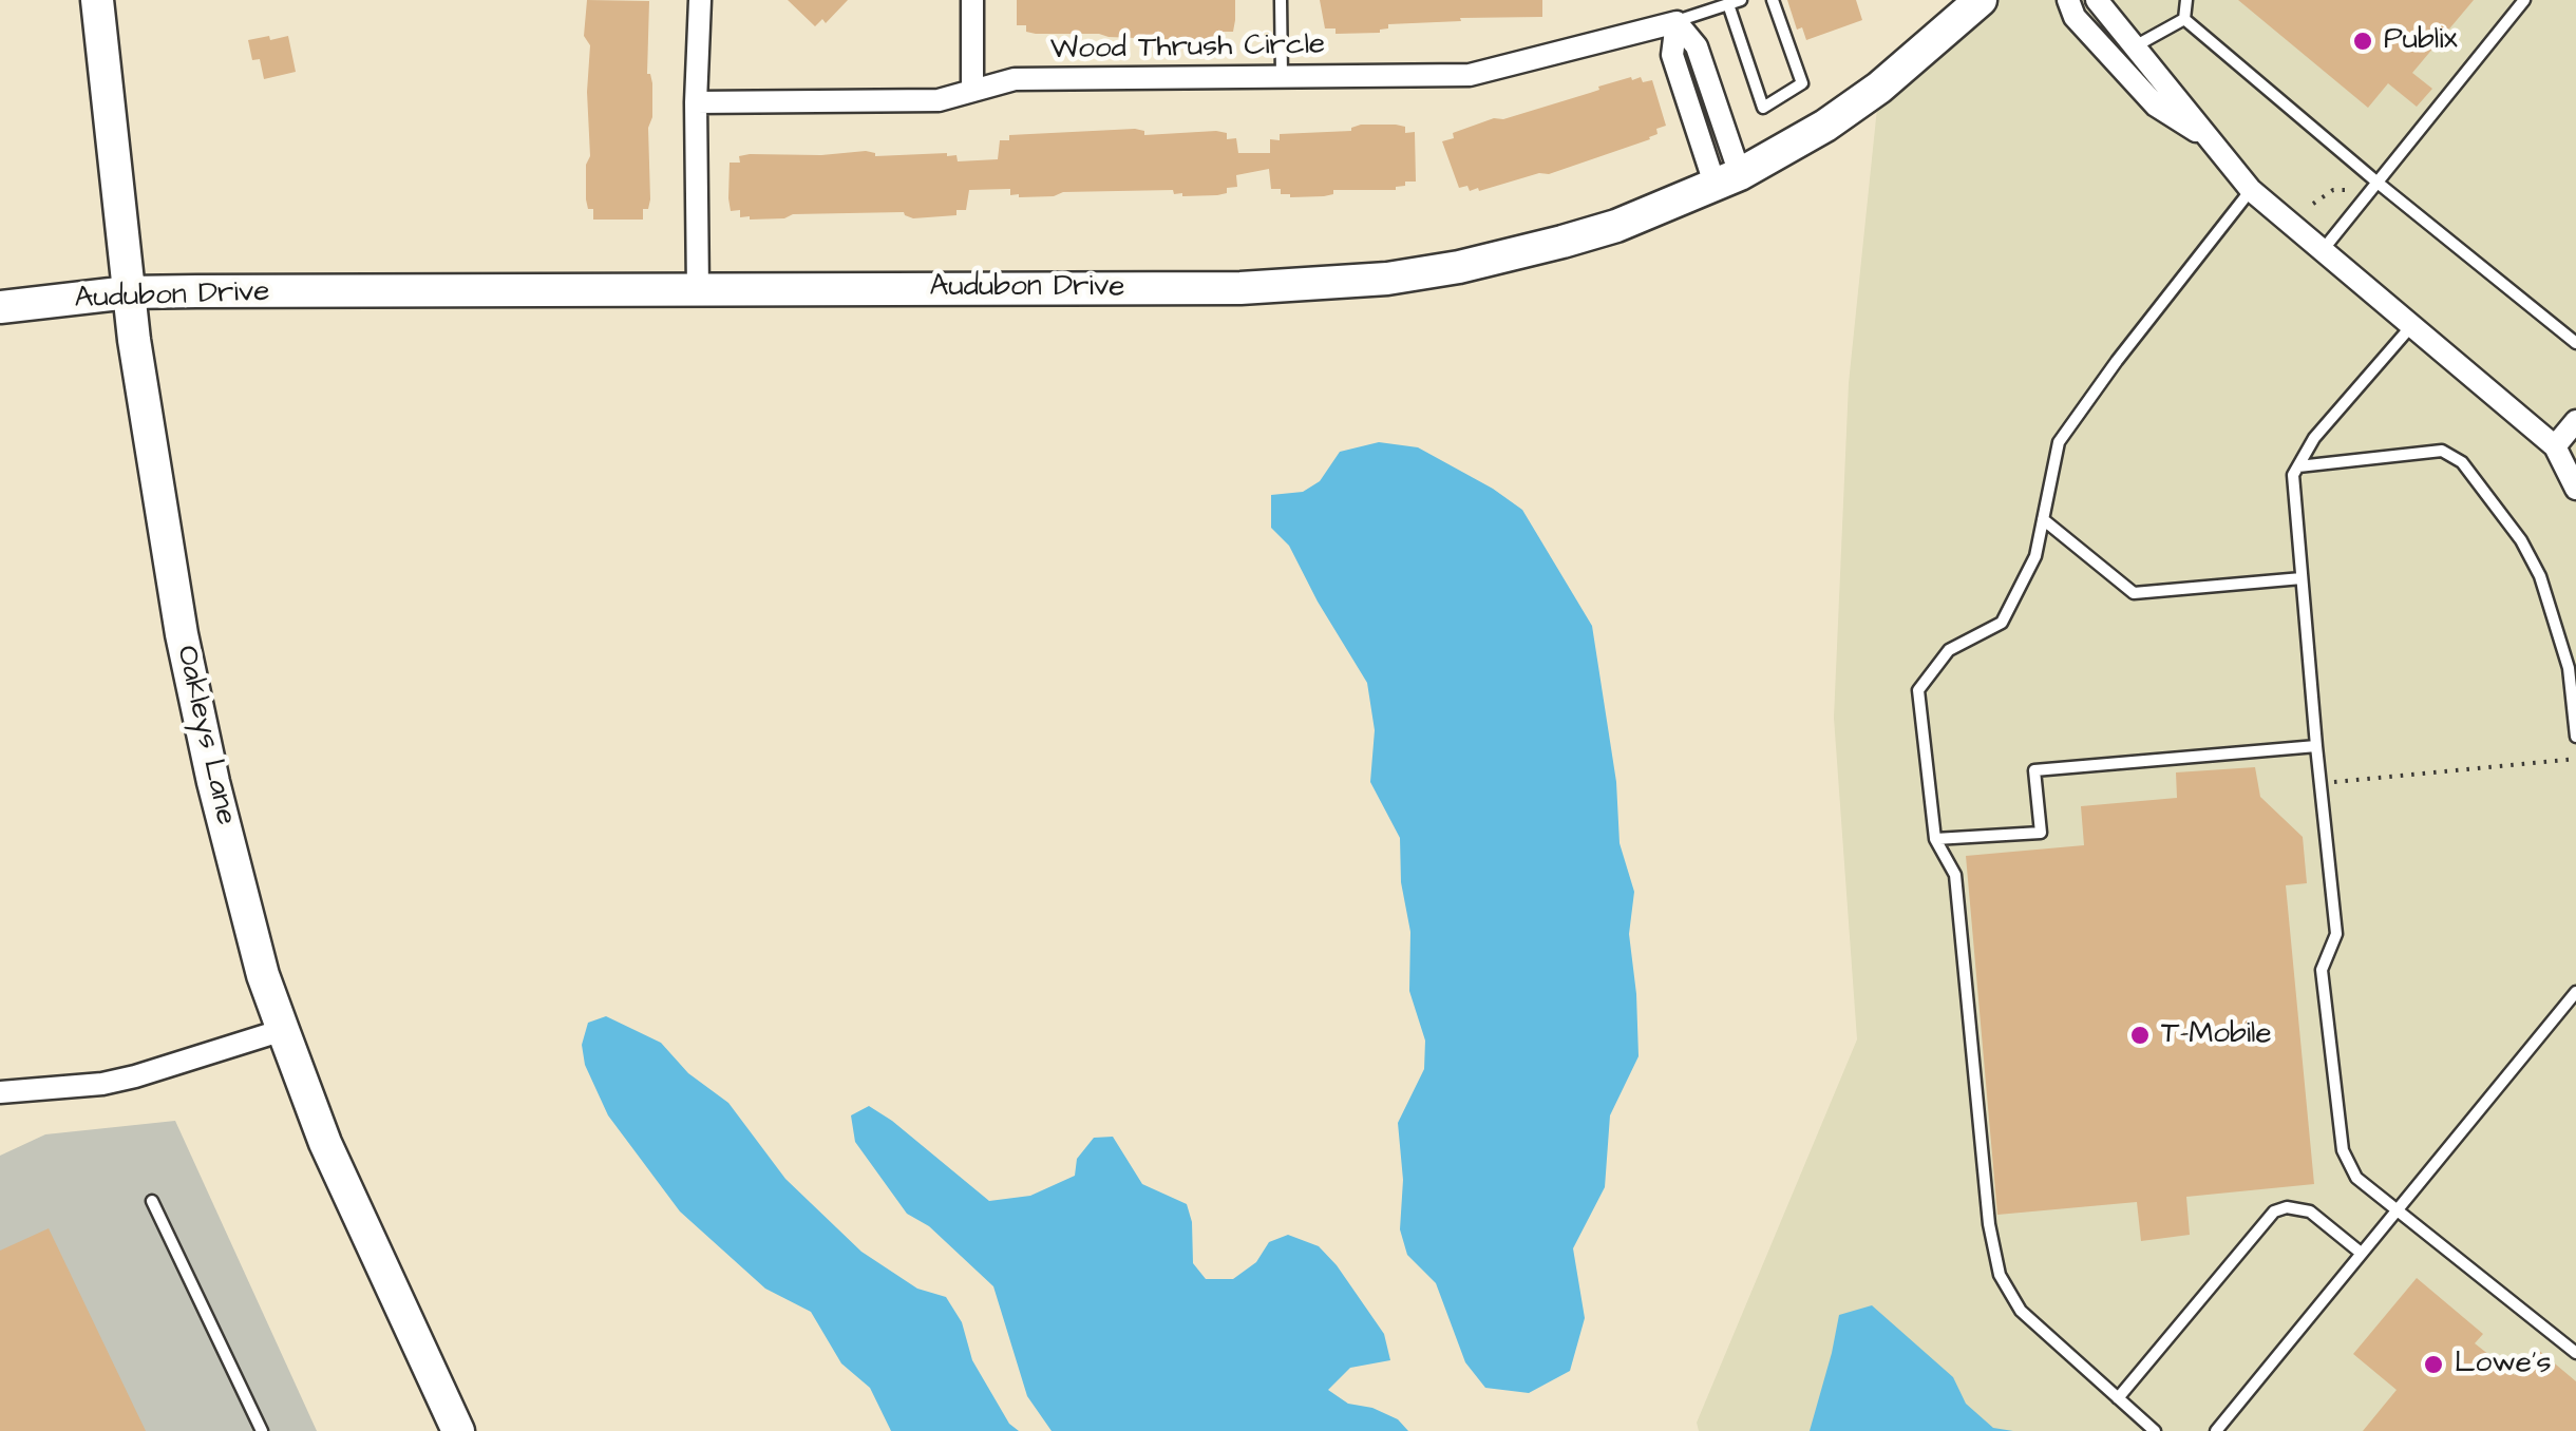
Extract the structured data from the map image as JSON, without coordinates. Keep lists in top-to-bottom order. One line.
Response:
{"streets":{"street":["Wood Thrush Circle","Audubon Drive","Oakleys Lane"]},"crossings":[["Audubon Drive","Oakleys Lane"]],"places":["Publix","T-Mobile","Lowe's"]}
